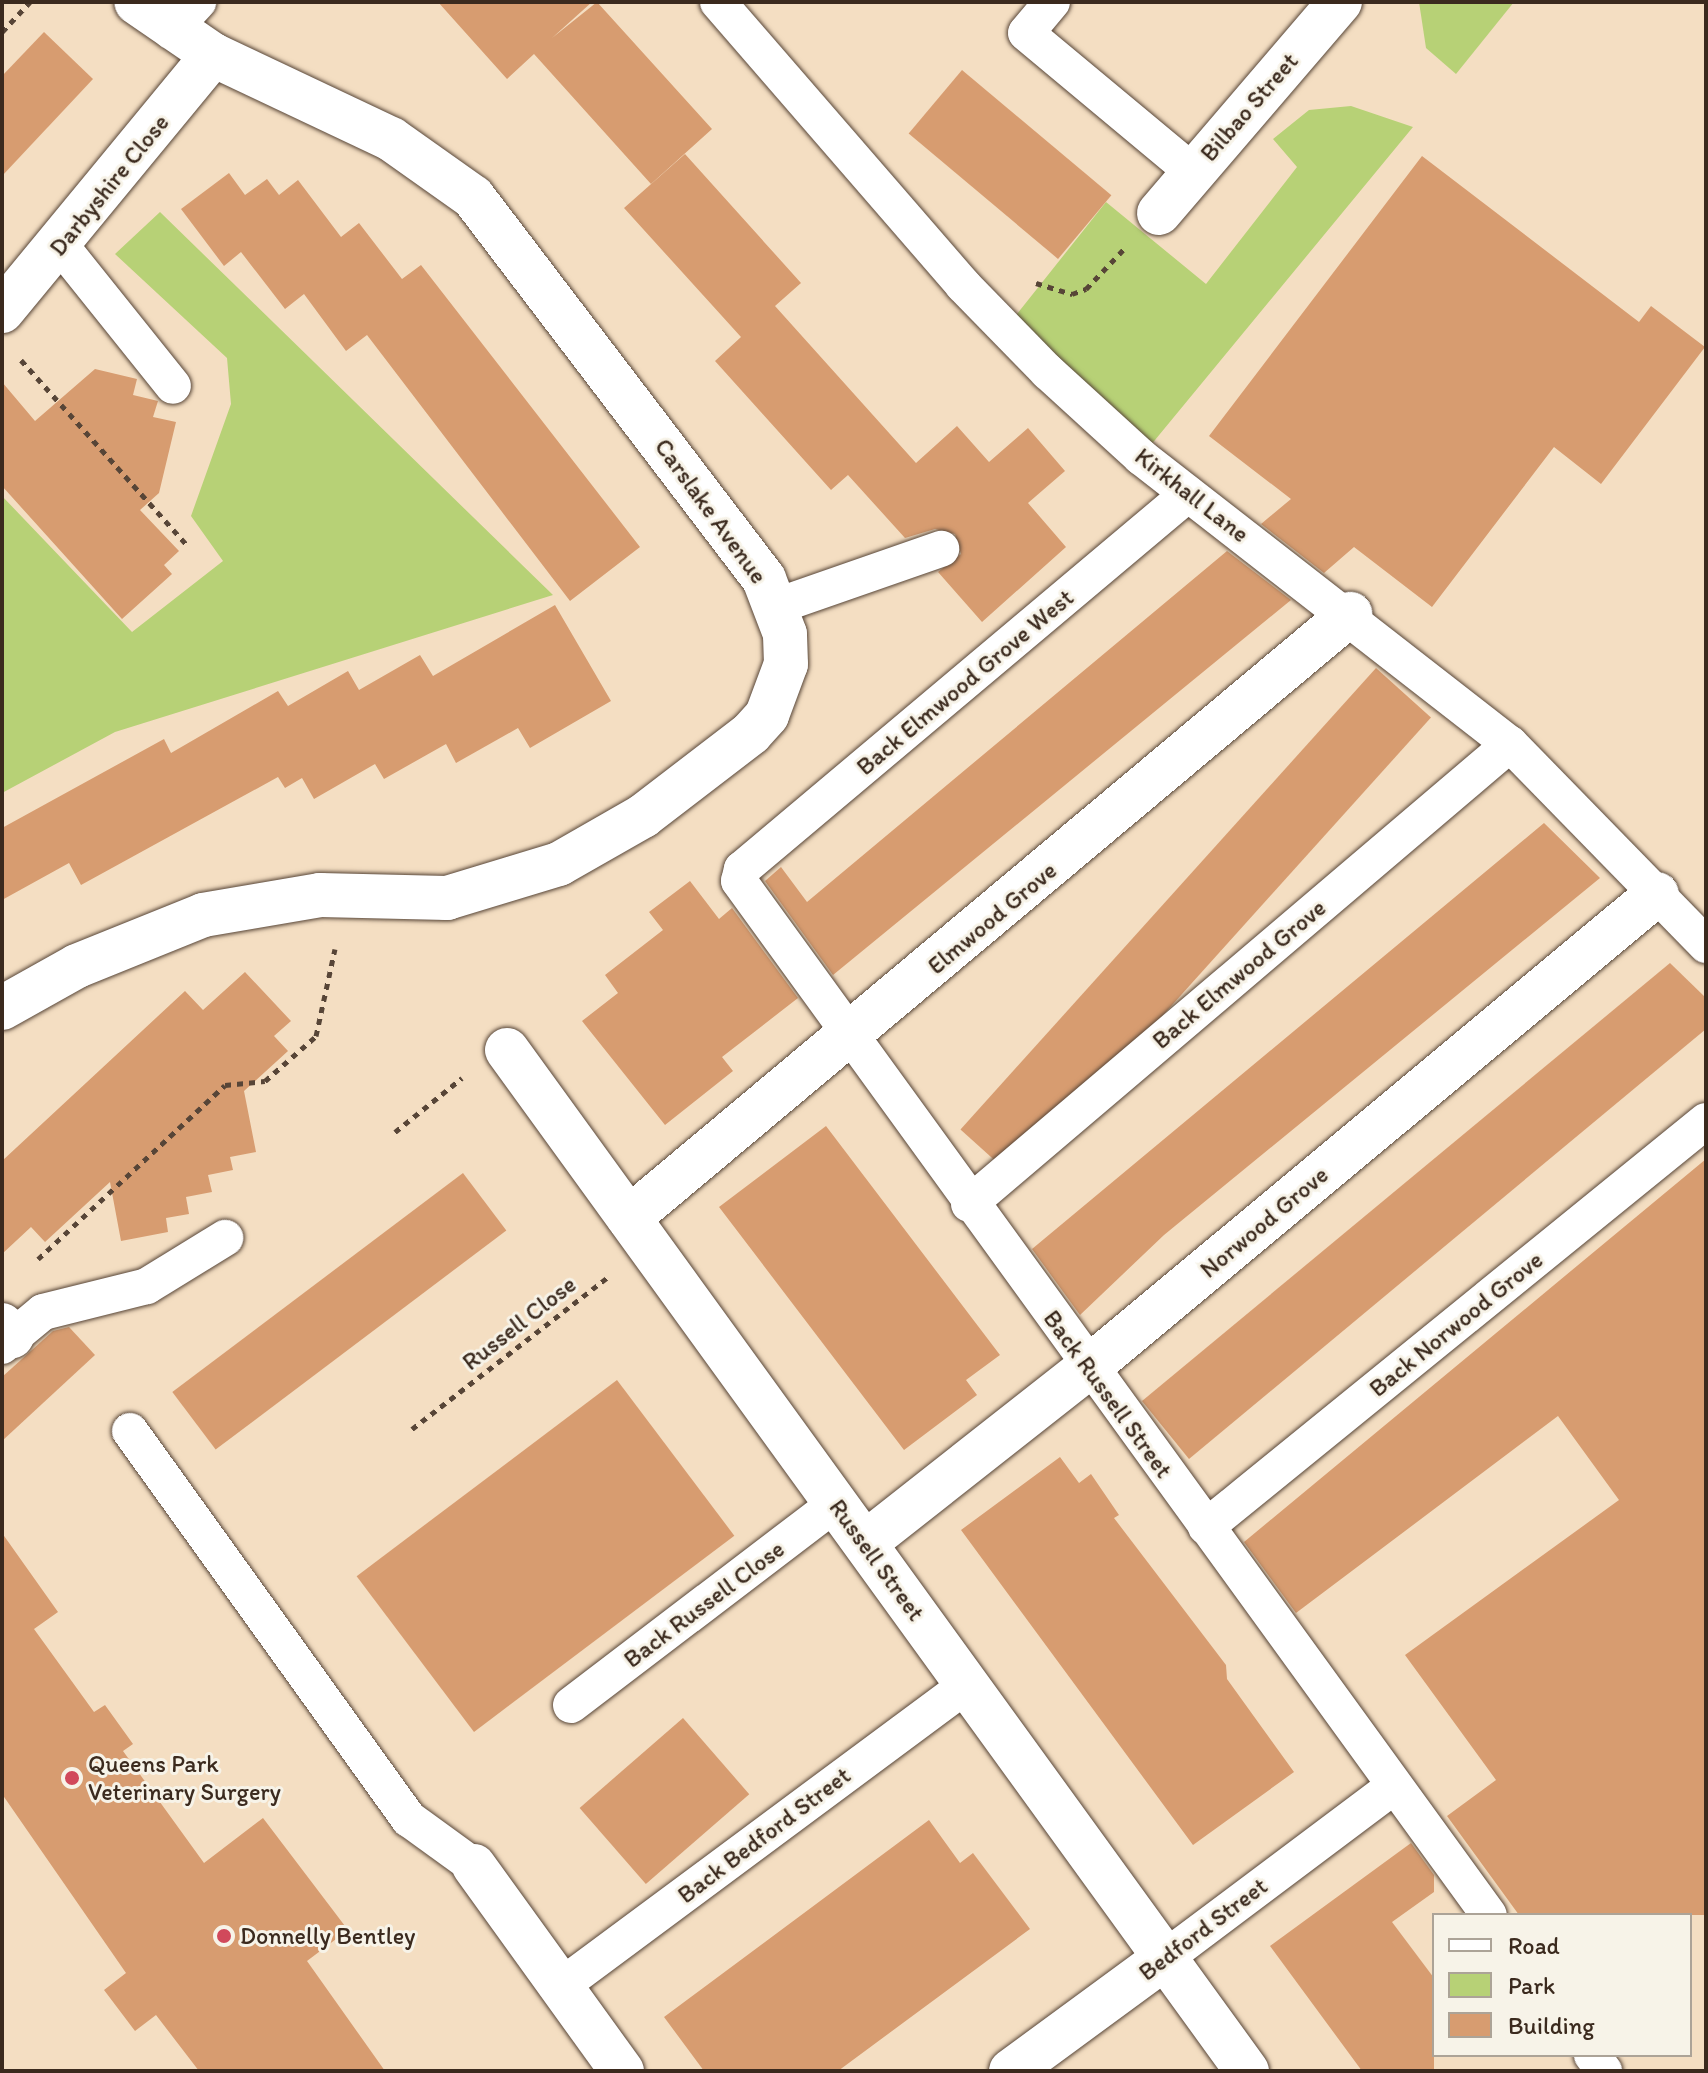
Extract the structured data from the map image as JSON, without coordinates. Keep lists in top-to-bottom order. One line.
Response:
{"streets":{"street":["Bilbao Street","Darbyshire Close","Carslake Avenue","Elmwood Grove","Norwood Grove","Russell Street","Bedford Street"],"lane":["Kirkhall Lane","Back Elmwood Grove West","Back Elmwood Grove","Back Norwood Grove","Back Russell Street","Back Russell Close","Back Bedford Street"],"path":["Russell Close"]},"crossings":[["Darbyshire Close","Carslake Avenue"],["Kirkhall Lane","Back Elmwood Grove West"],["Kirkhall Lane","Elmwood Grove"],["Kirkhall Lane","Back Elmwood Grove"],["Kirkhall Lane","Norwood Grove"],["Back Elmwood Grove West","Back Russell Street"],["Elmwood Grove","Russell Close"],["Elmwood Grove","Back Russell Street"],["Elmwood Grove","Russell Street"],["Back Elmwood Grove","Back Russell Street"],["Norwood Grove","Back Russell Street"],["Norwood Grove","Russell Street"],["Russell Close","Russell Street"],["Back Norwood Grove","Back Russell Street"],["Back Russell Street","Bedford Street"],["Russell Street","Back Russell Close"],["Russell Street","Back Bedford Street"],["Russell Street","Bedford Street"]],"places":["Queens Park Veterinary Surgery","Donnelly Bentley"],"legend":["Road","Park","Building"]}
